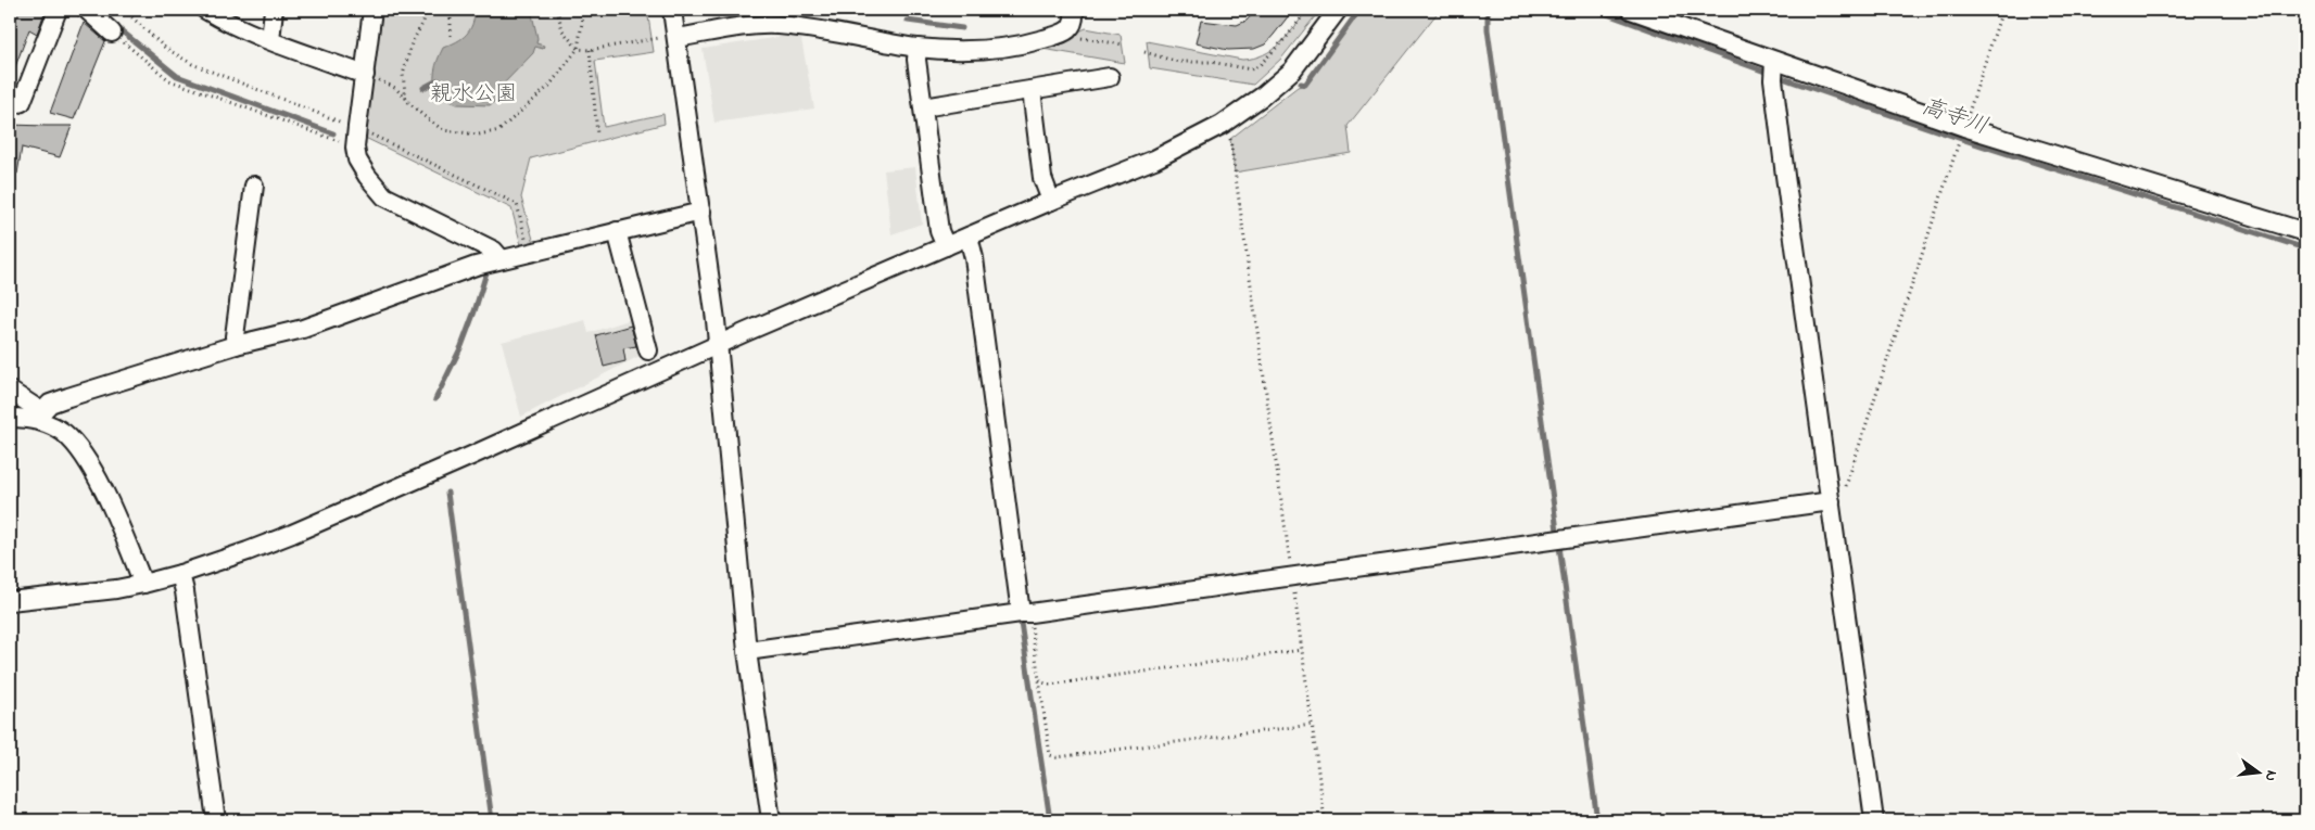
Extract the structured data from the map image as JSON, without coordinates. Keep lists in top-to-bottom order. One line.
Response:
{"water":["高寺川"],"parks":["親水公園"],"north":"right"}
